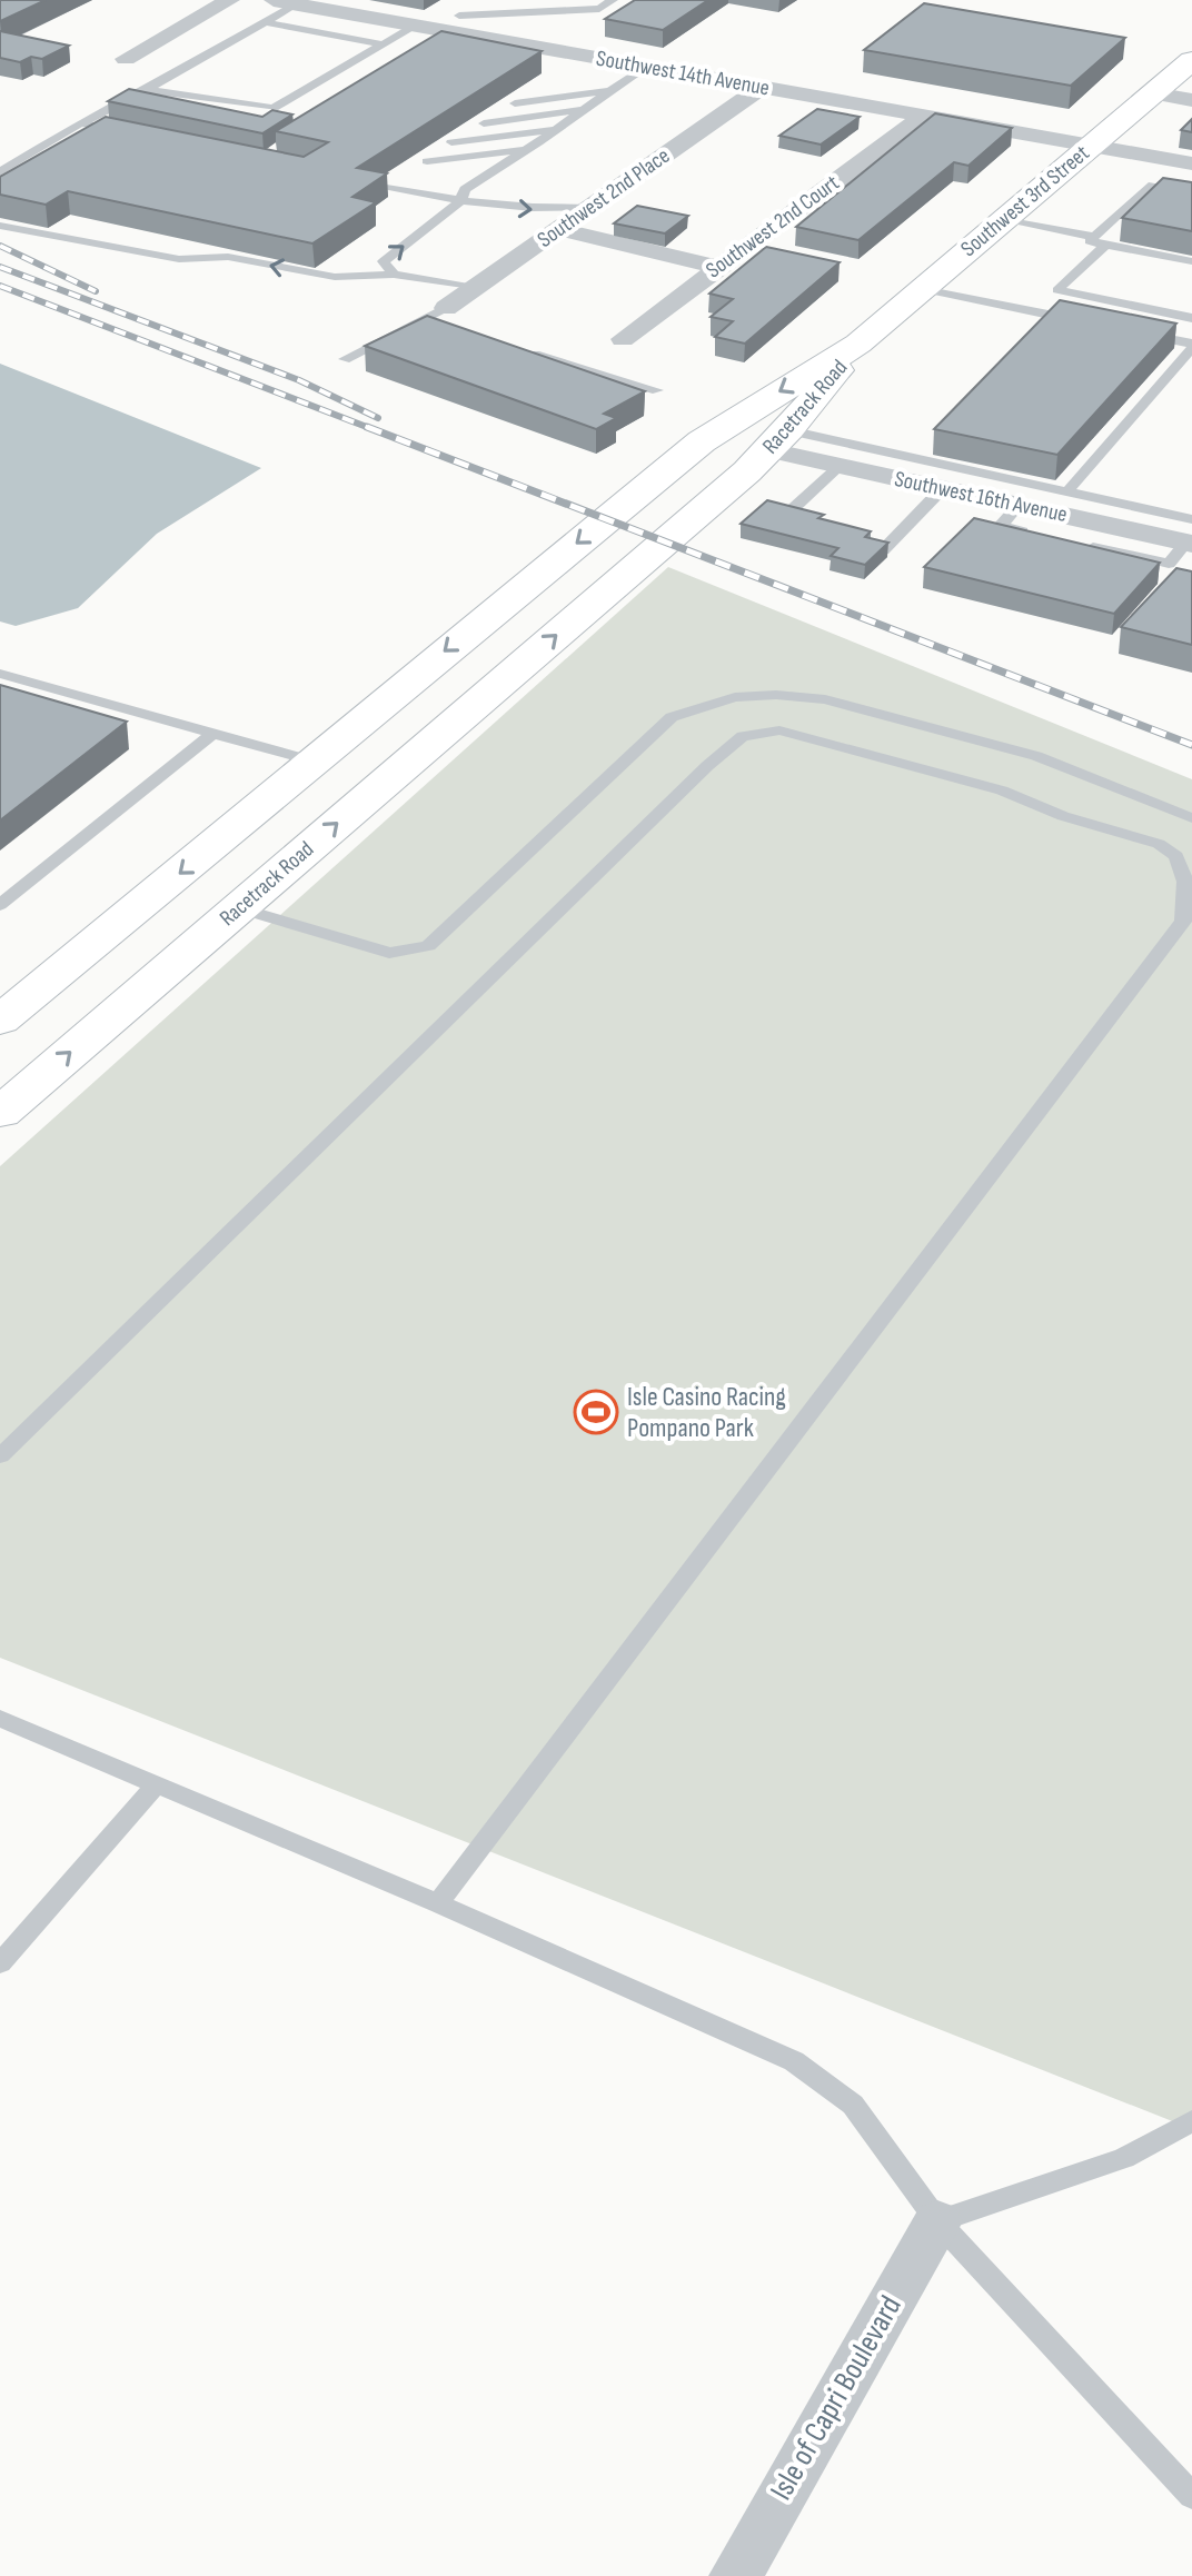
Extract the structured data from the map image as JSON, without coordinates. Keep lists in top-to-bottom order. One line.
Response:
{"streets":{"street":["Southwest 14th Avenue","Southwest 2nd Place","Southwest 3rd Street","Southwest 2nd Court","Racetrack Road","Southwest 16th Avenue","Isle of Capri Boulevard"]},"crossings":[["Southwest 14th Avenue","Southwest 2nd Place"],["Southwest 14th Avenue","Southwest 3rd Street"],["Southwest 14th Avenue","Southwest 2nd Court"],["Southwest 3rd Street","Racetrack Road"],["Racetrack Road","Southwest 16th Avenue"]],"places":{"sports":["Isle Casino Racing Pompano Park"]}}
